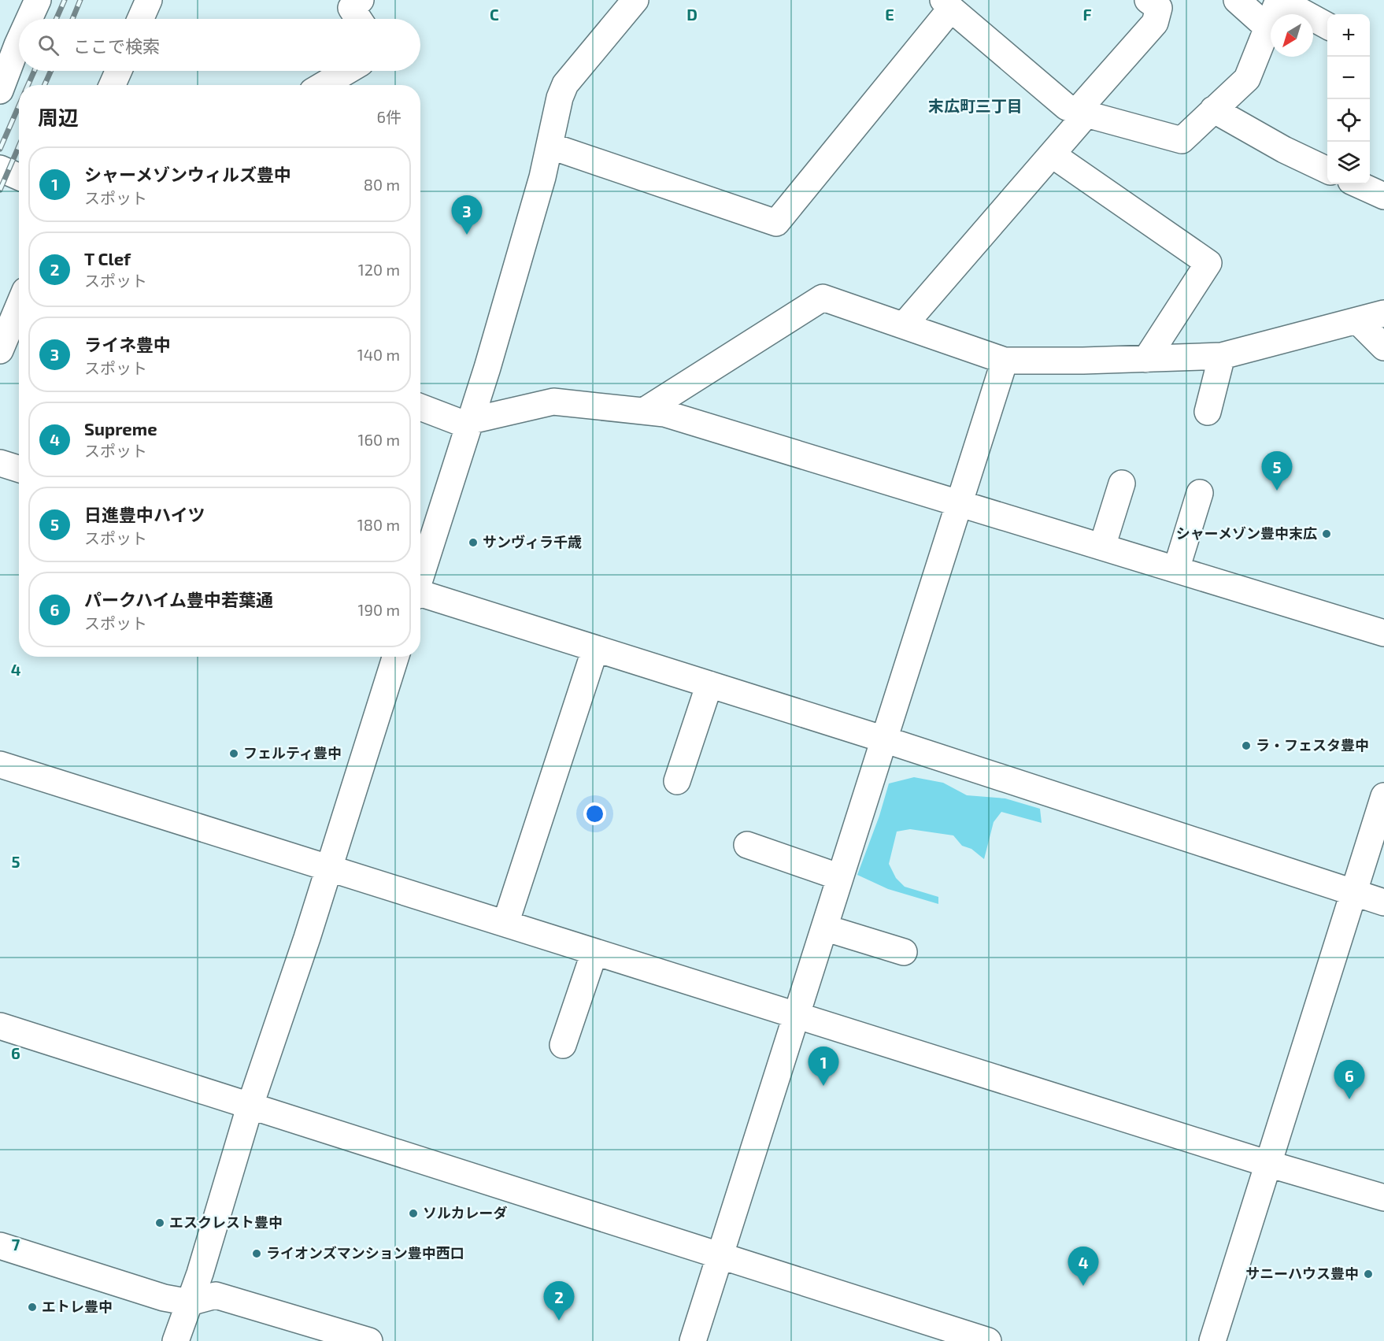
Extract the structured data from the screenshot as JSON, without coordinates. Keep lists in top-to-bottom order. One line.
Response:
{"districts":["末広町三丁目"],"places":["シャーメゾン豊中末広","サンヴィラ千歳","ラ・フェスタ豊中","フェルティ豊中","ソルカレーダ","エスクレスト豊中","ライオンズマンション豊中西口","サニーハウス豊中","エトレ豊中"],"north":"bottom left","page":{"map_buttons":["+","−"],"search":"ここで検索","heading":["周辺","6件"],"list":[{"mark":"1","name":"シャーメゾンウィルズ豊中","note":"スポット","value":"80 m"},{"mark":"2","name":"T Clef","note":"スポット","value":"120 m"},{"mark":"3","name":"ライネ豊中","note":"スポット","value":"140 m"},{"mark":"4","name":"Supreme","note":"スポット","value":"160 m"},{"mark":"5","name":"日進豊中ハイツ","note":"スポット","value":"180 m"},{"mark":"6","name":"パークハイム豊中若葉通","note":"スポット","value":"190 m"}],"pins":["3","5","1","6","4","2"]},"grid":{"columns":["C","D","E","F"],"rows":["4","5","6","7"]}}
